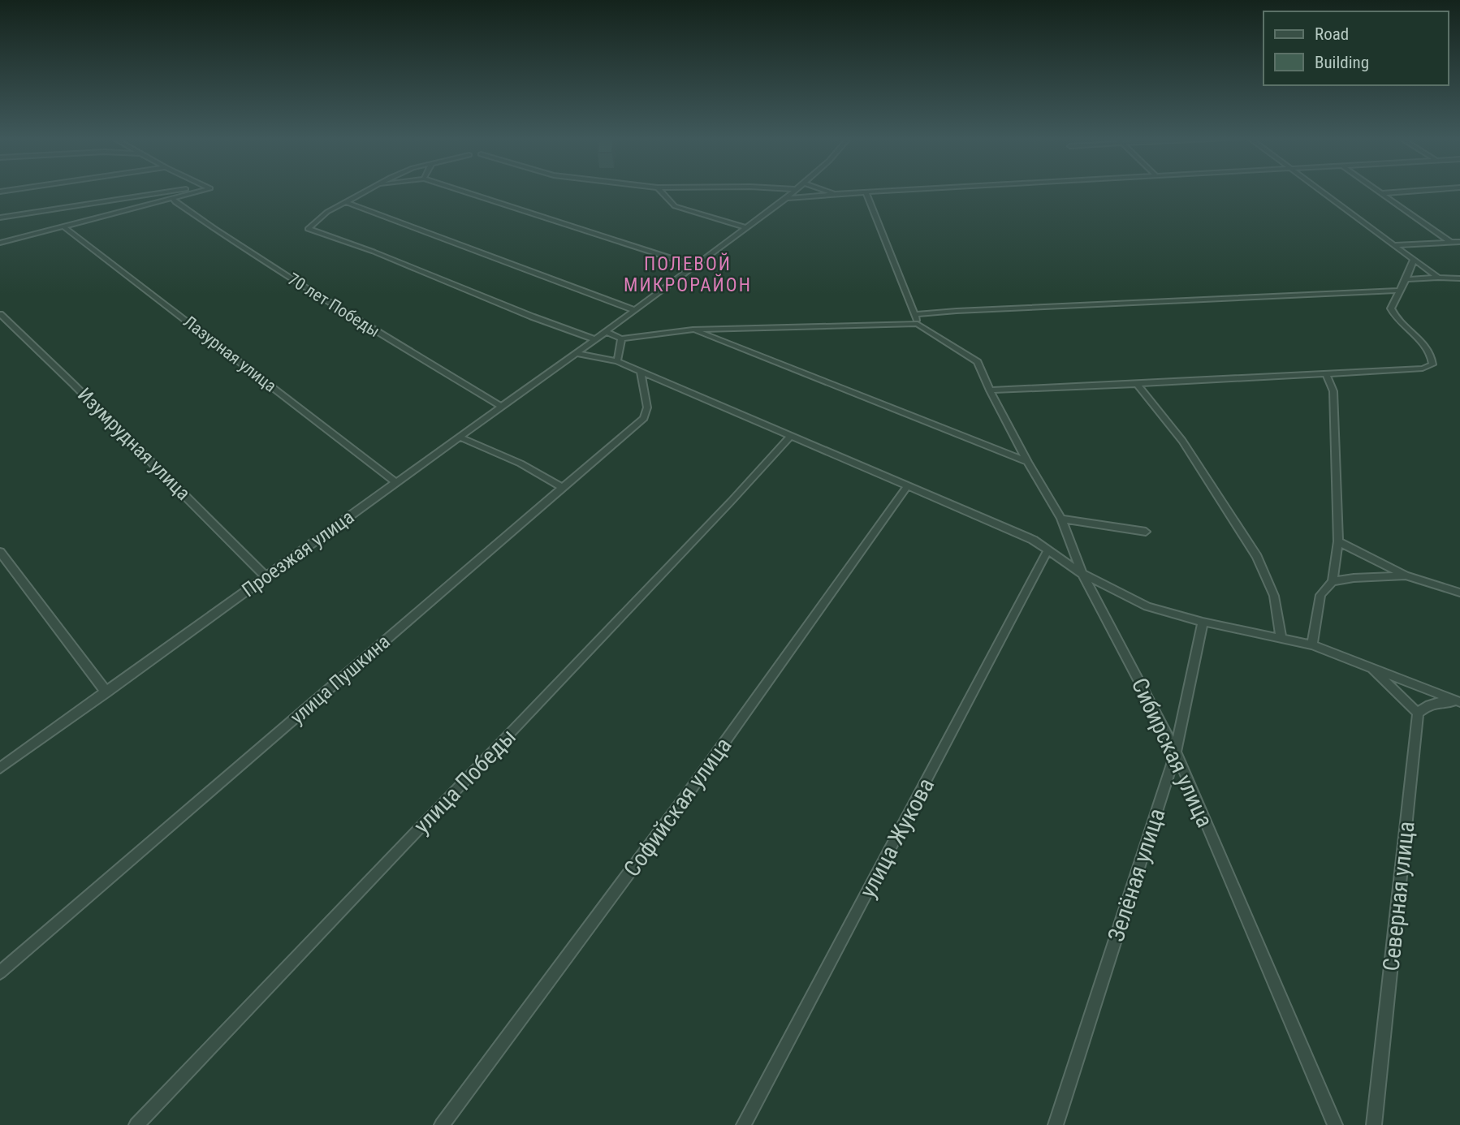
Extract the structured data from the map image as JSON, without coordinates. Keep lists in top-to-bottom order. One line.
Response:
{"streets":{"street":["70 лет Победы","Лазурная улица","Изумрудная улица","Проезжая улица","улица Пушкина","Сибирская улица","улица Победы","Софийская улица","улица Жукова","Зелёная улица","Северная улица"]},"crossings":[["70 лет Победы","Проезжая улица"],["Лазурная улица","Проезжая улица"],["Изумрудная улица","Проезжая улица"],["Сибирская улица","Зелёная улица"]],"districts":["ПОЛЕВОЙ МИКРОРАЙОН"],"legend":["Road","Building"]}
